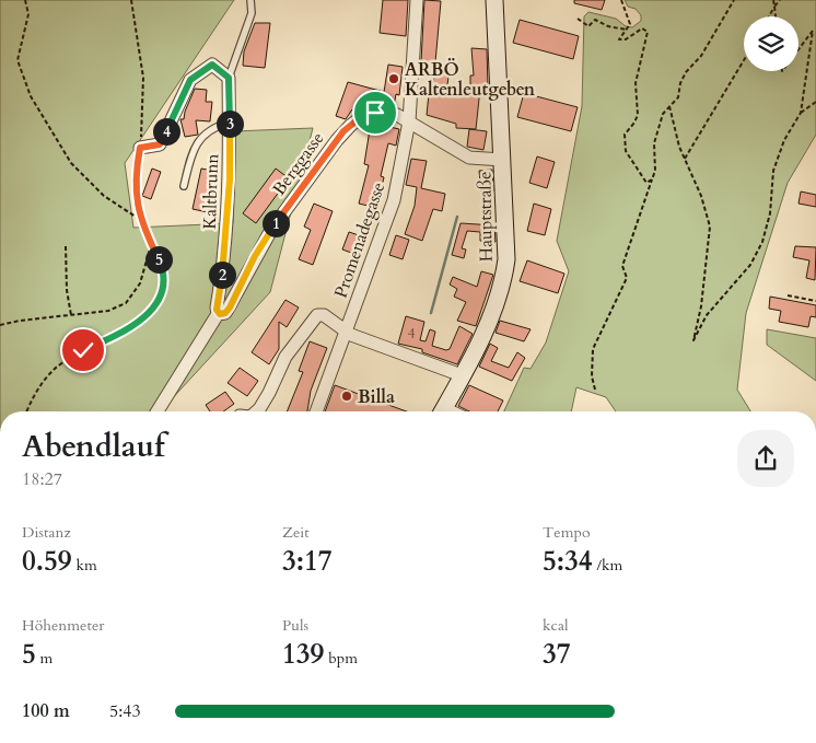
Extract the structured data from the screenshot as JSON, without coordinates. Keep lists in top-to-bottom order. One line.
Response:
{"streets":{"main road":["Hauptstraße"],"street":["Berggasse","Kaltbrunn","Promenadegasse"]},"crossings":[["Berggasse","Kaltbrunn"],["Berggasse","Hauptstraße"],["Berggasse","Promenadegasse"]],"places":["ARBÖ Kaltenleutgeben","Billa"],"house_numbers":["4"],"page":{"pins":["3","4","1","5","2"],"heading":["Abendlauf","18:27"],"stats":[["Distanz","0.59 km"],["Zeit","3:17"],["Tempo","5:34 /km"],["Höhenmeter","5 m"],["Puls","139 bpm"],["kcal","37"]],"list":[{"name":"100 m","note":"5:43"}]}}
